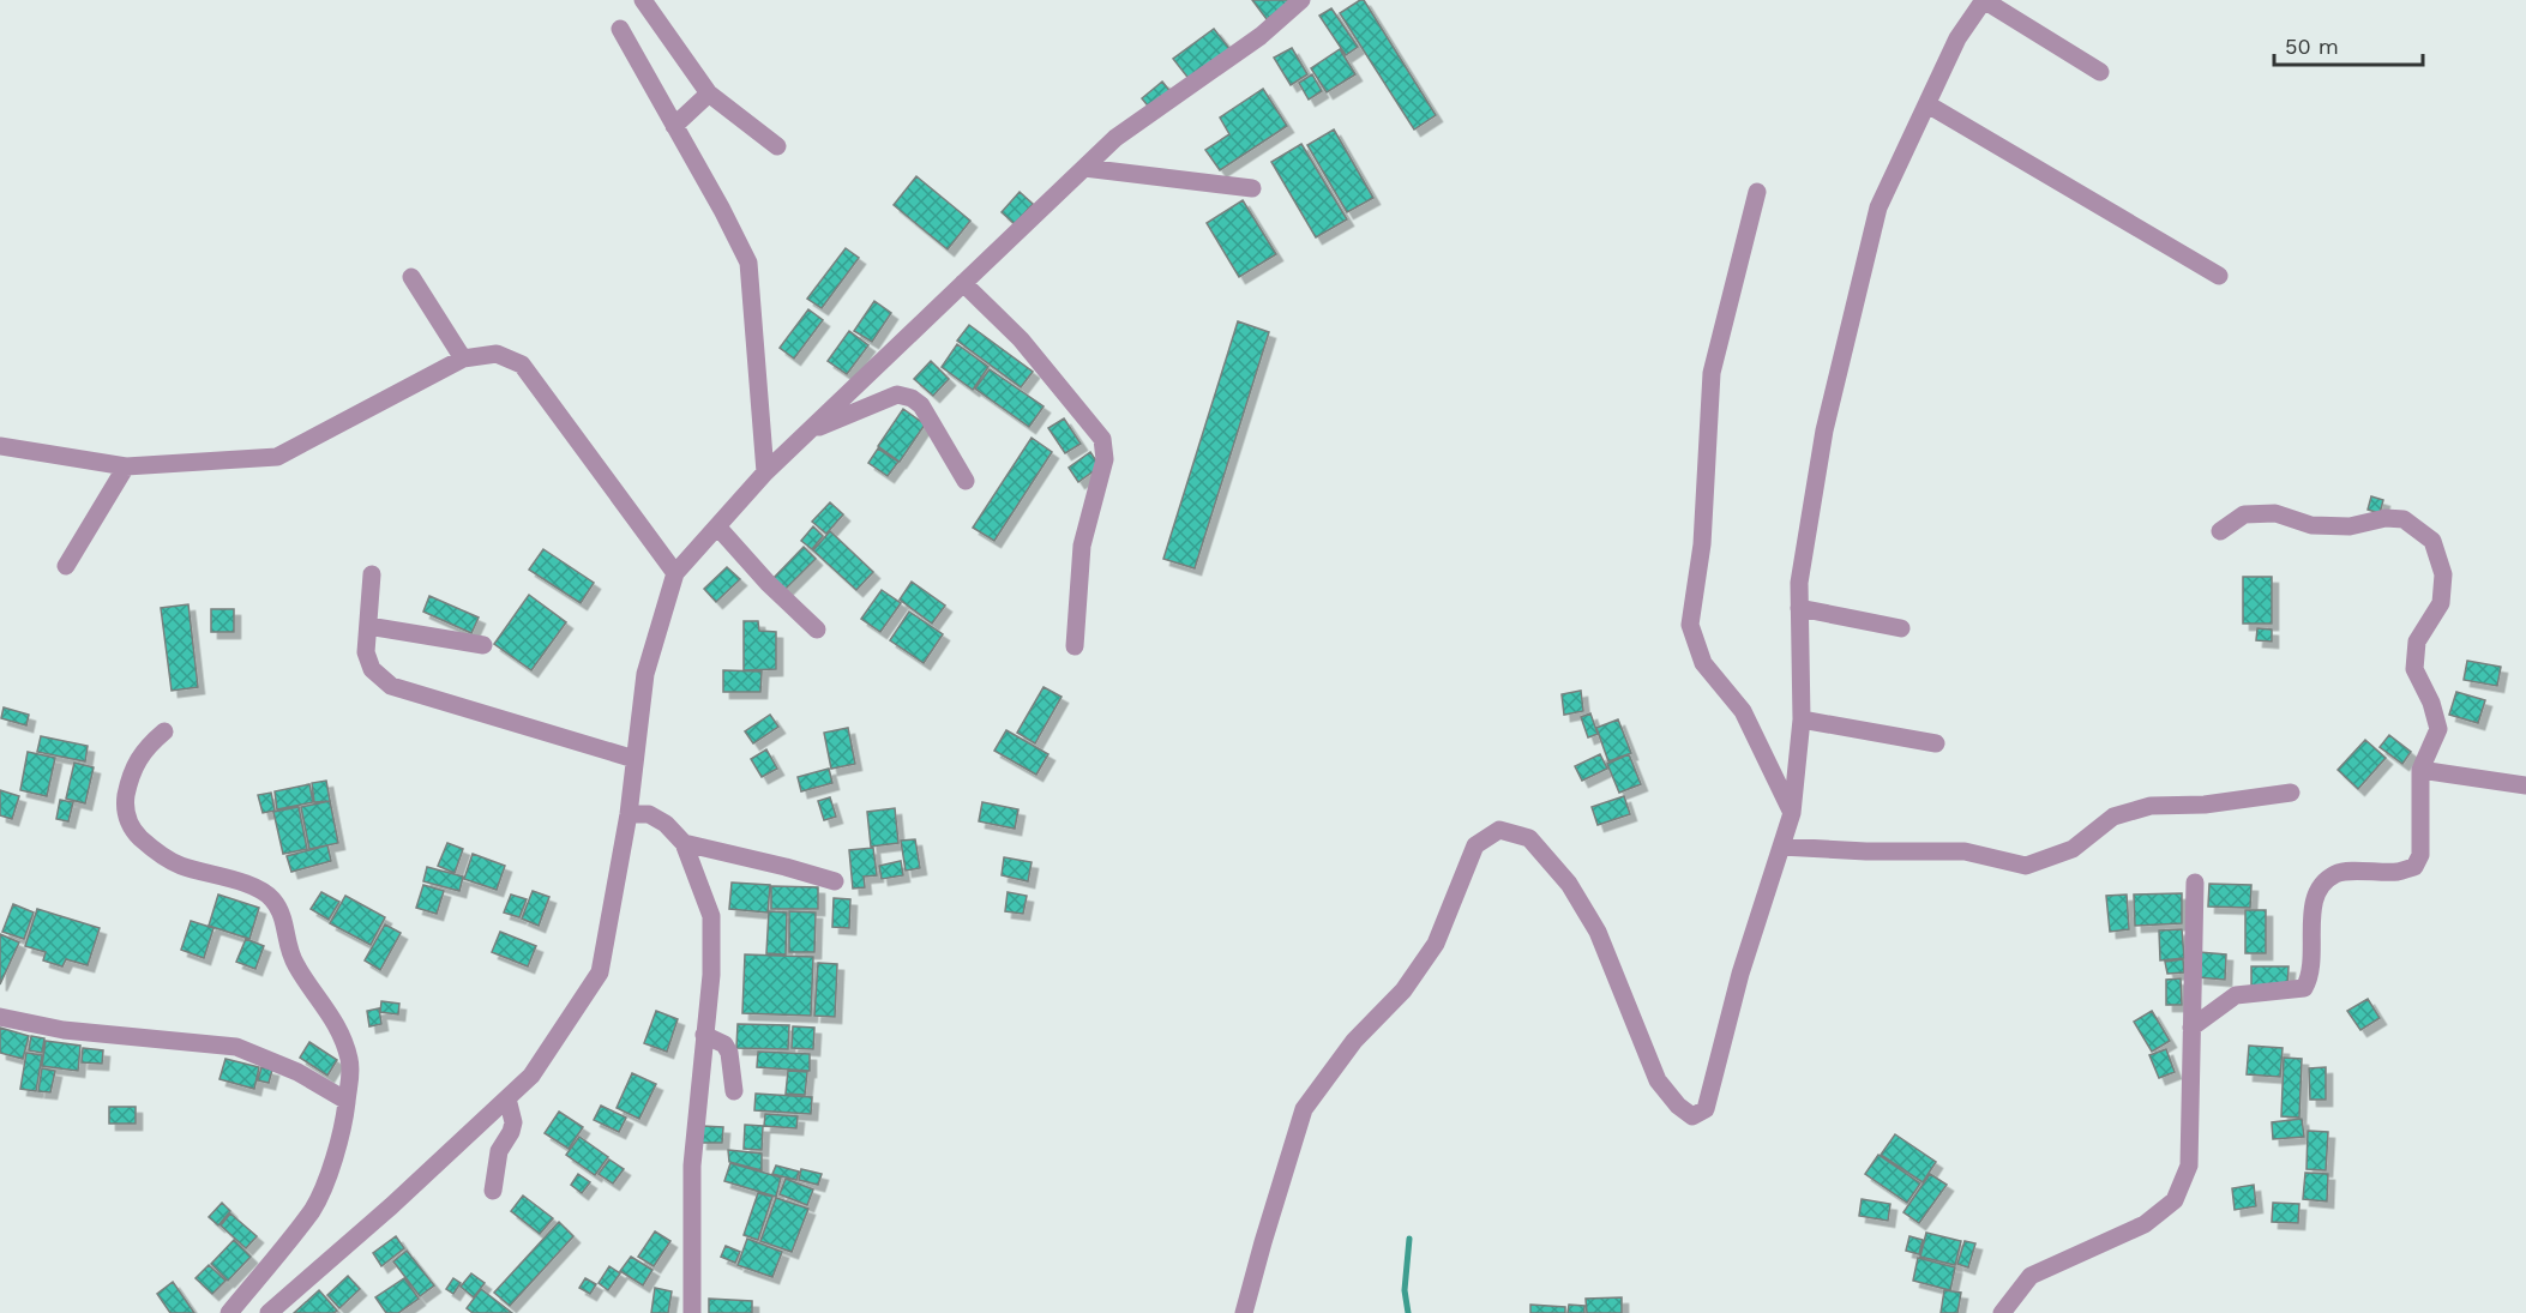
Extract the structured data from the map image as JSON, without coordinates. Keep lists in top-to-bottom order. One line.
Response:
{"scale_bar":"50 m"}
